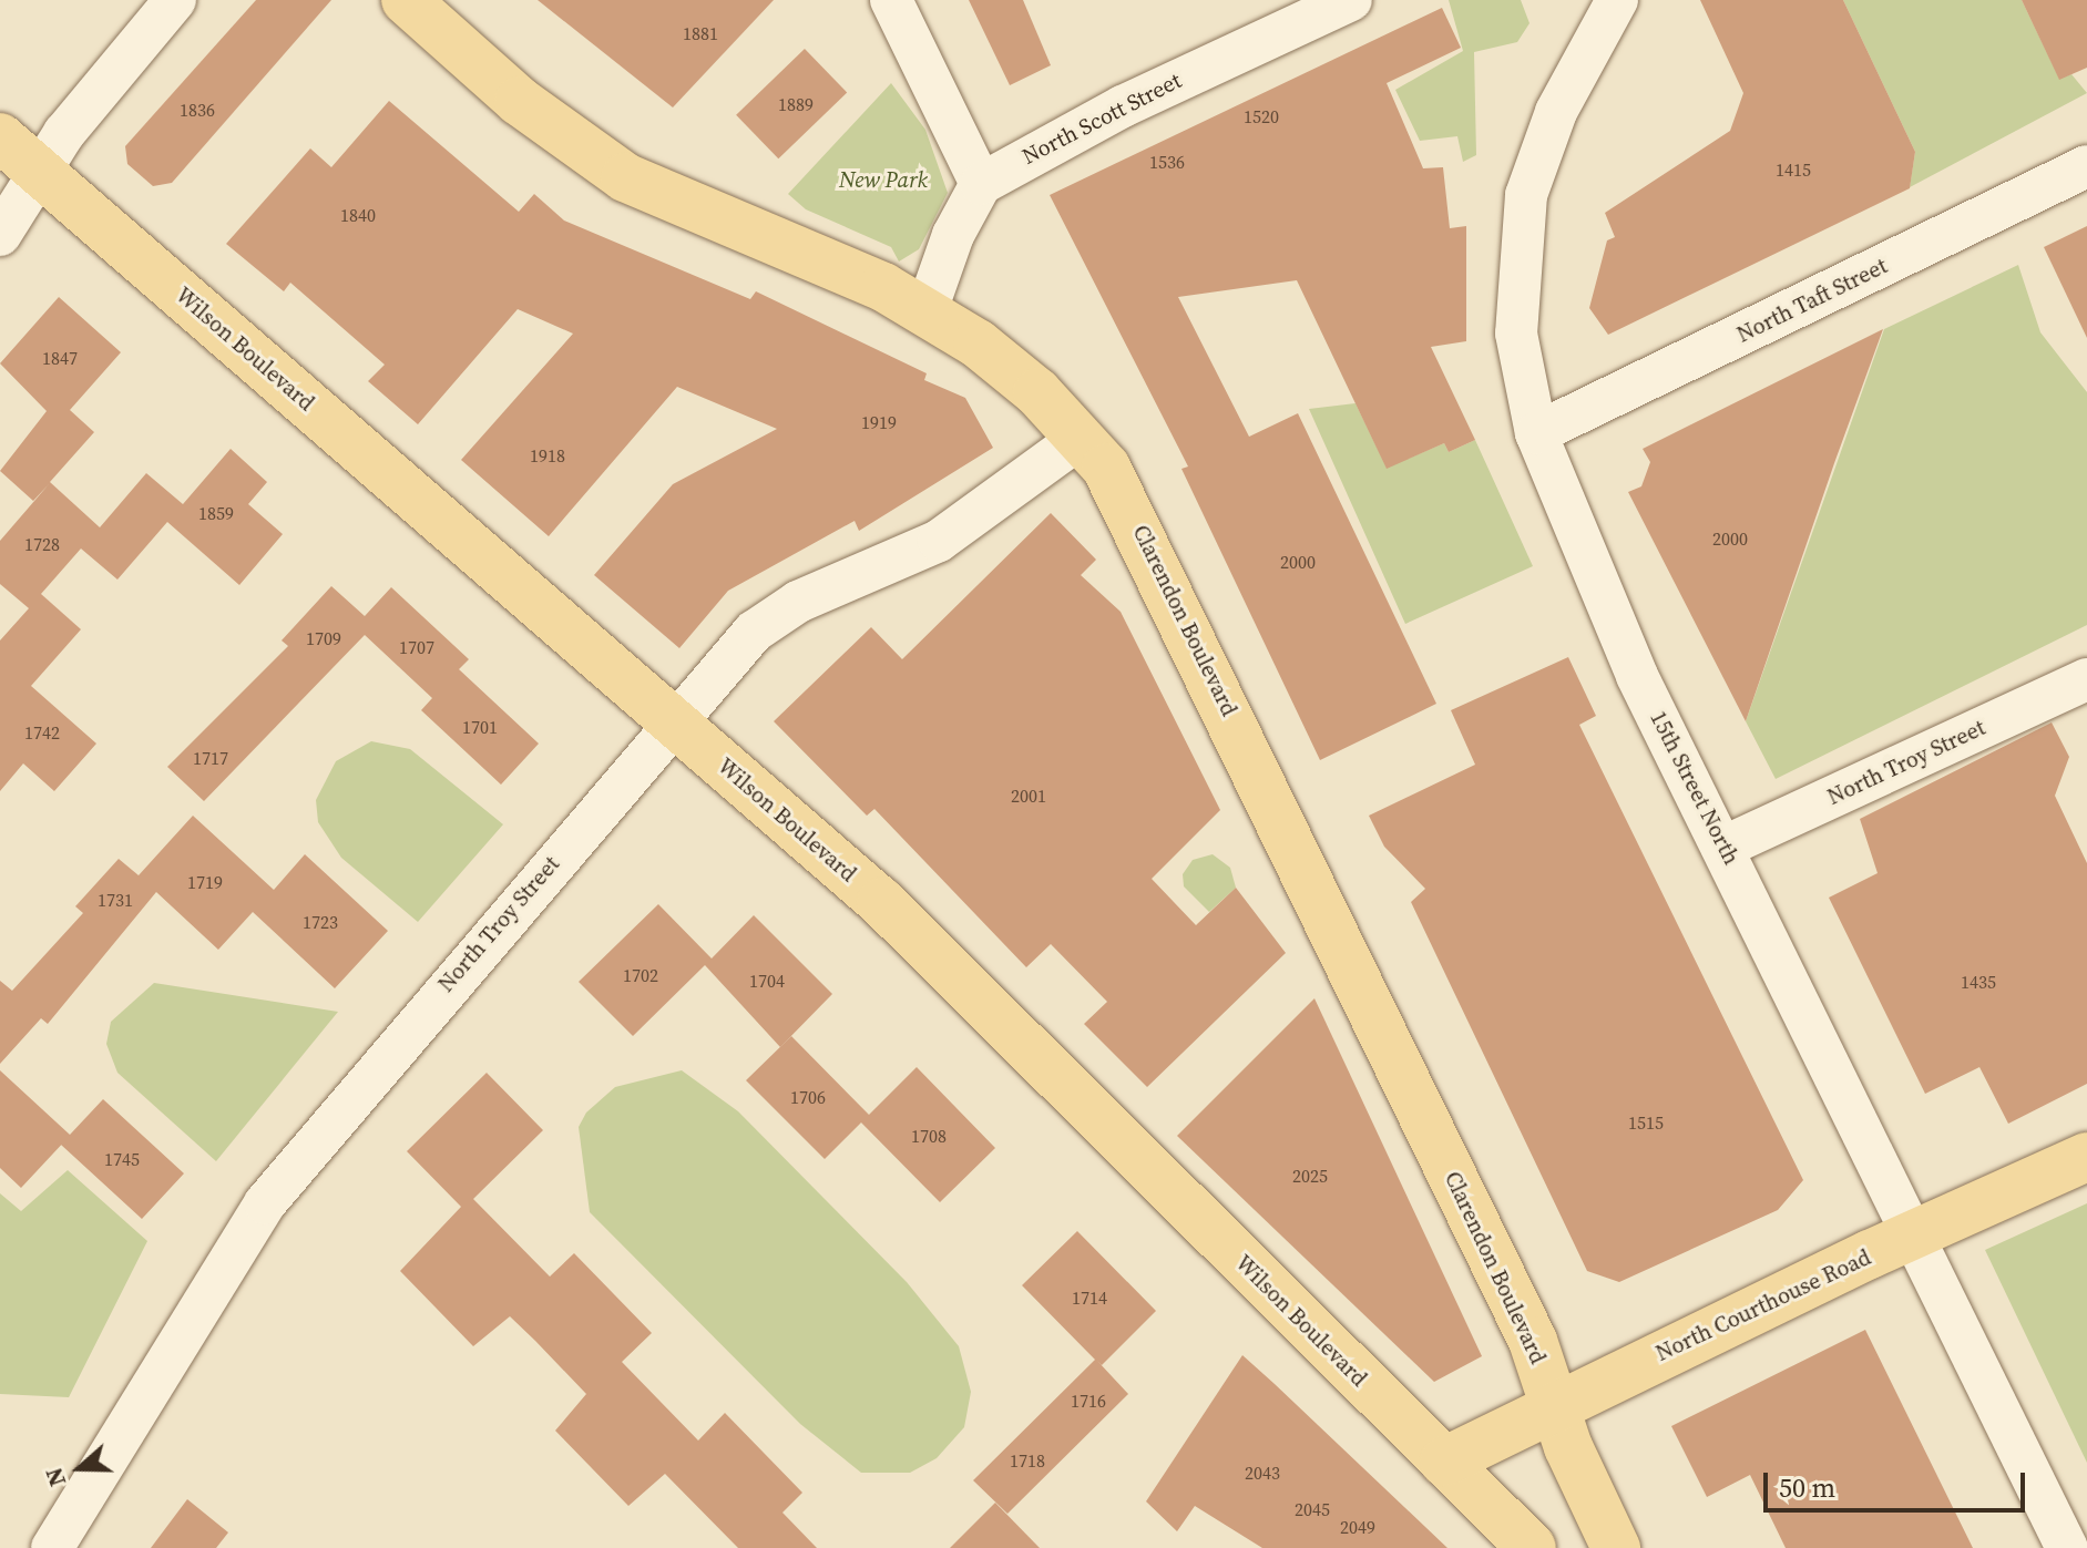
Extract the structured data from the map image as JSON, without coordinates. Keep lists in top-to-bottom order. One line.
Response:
{"streets":{"main road":["Wilson Boulevard","Clarendon Boulevard","North Courthouse Road"],"street":["North Scott Street","North Taft Street","North Troy Street","15th Street North"]},"crossings":[["North Taft Street","15th Street North"],["Wilson Boulevard","North Troy Street"],["Wilson Boulevard","North Courthouse Road"],["Clarendon Boulevard","North Troy Street"],["Clarendon Boulevard","North Courthouse Road"],["North Troy Street","15th Street North"],["15th Street North","North Courthouse Road"]],"parks":["New Park"],"house_numbers":["1881","1889","1836","1520","1536","1415","1840","1847","1919","1918","1859","2000","1728","2000","1709","1707","1701","1742","1717","2001","1719","1731","1723","1702","1704","1435","1706","1515","1708","1745","2025","1714","1716","1718","2043","2045","2049"],"scale_bar":"50 m","north":"left"}
